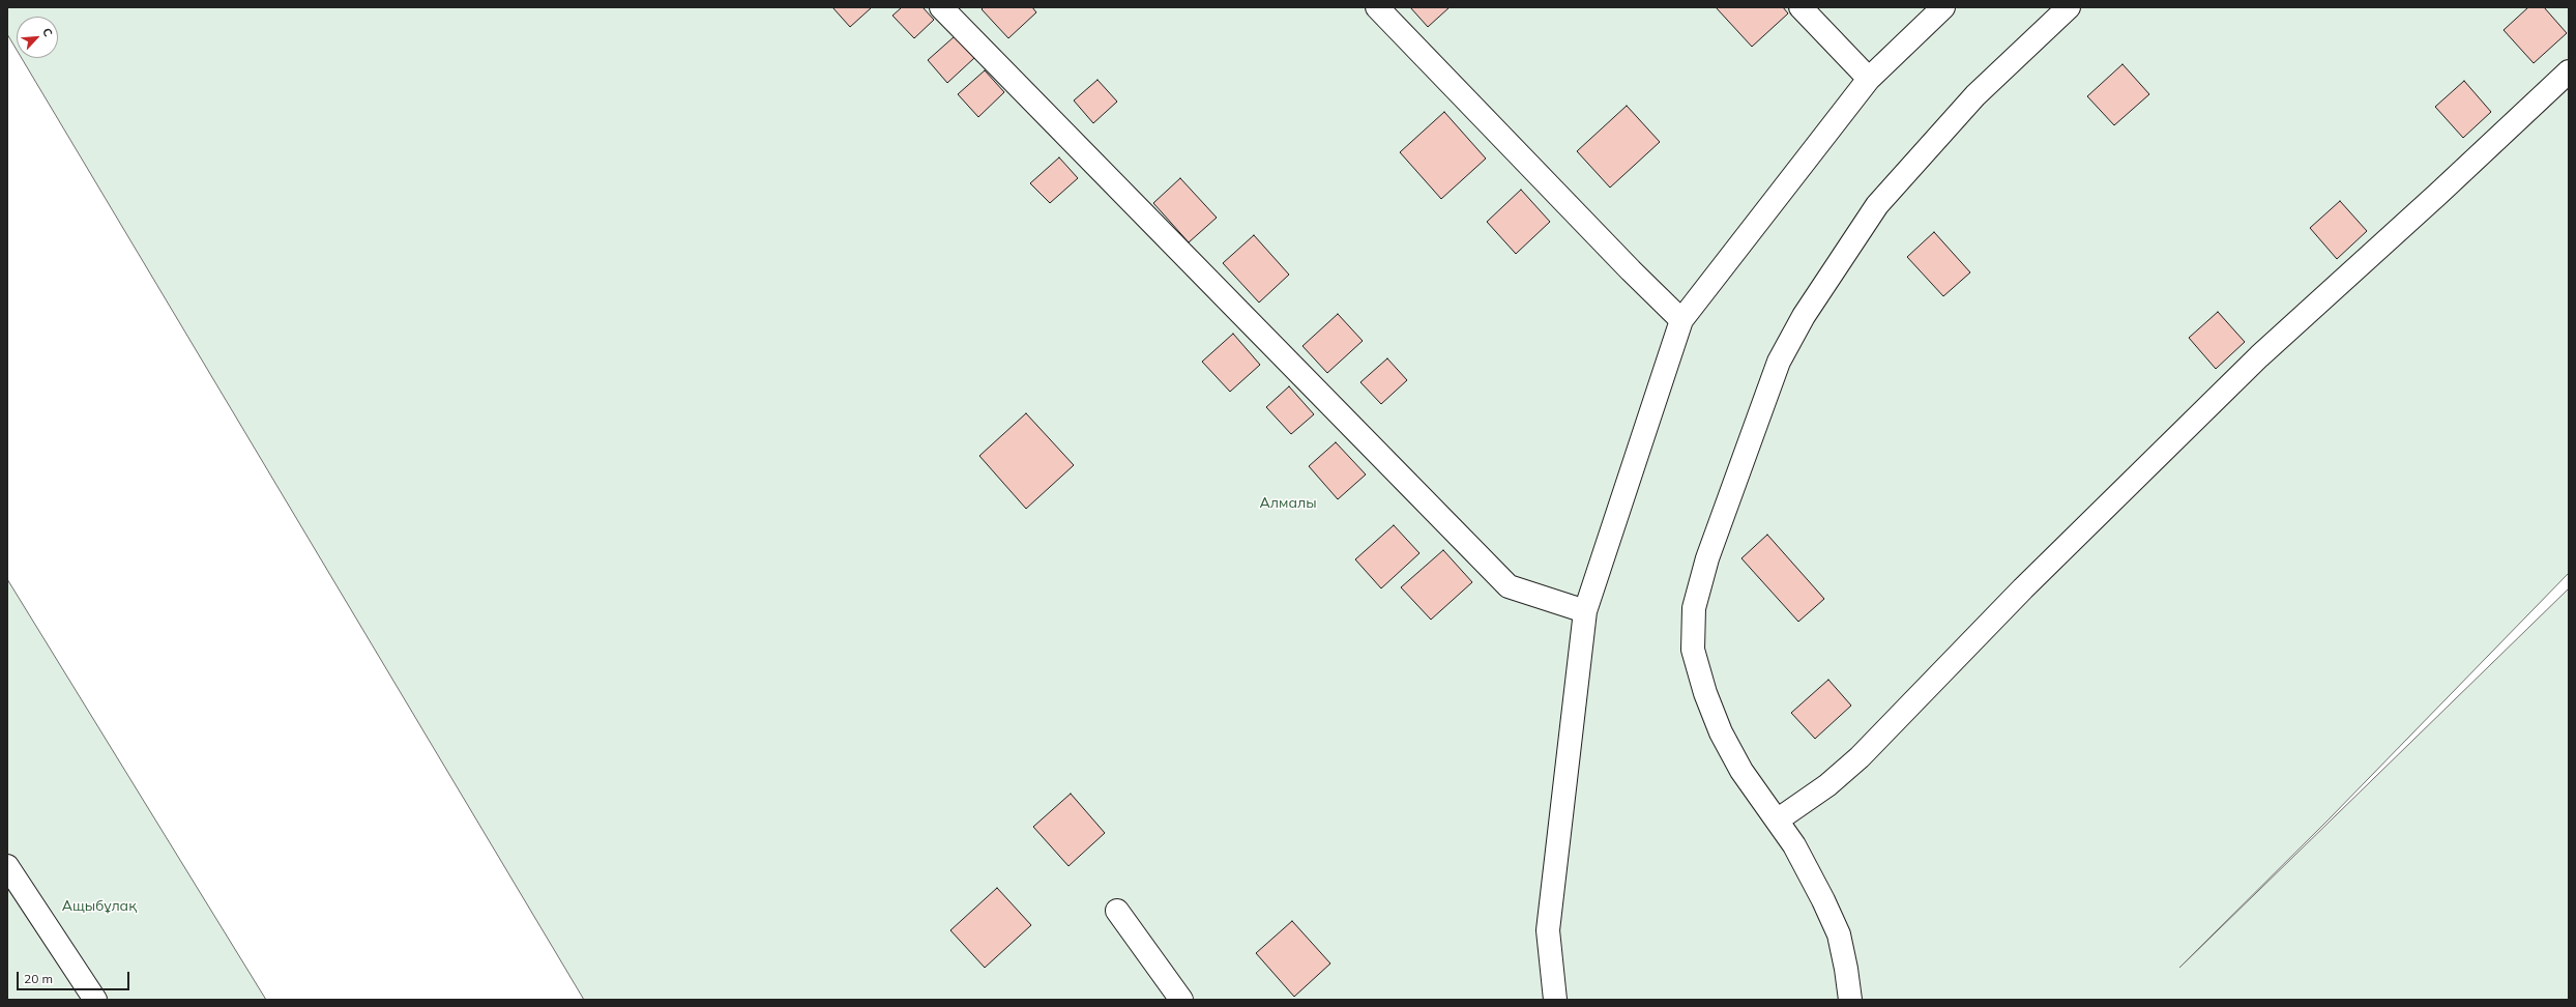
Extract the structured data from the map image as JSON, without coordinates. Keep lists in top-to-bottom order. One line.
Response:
{"parks":["Алмалы","Ащыбұлақ"],"scale_bar":"20 m","north":"top right"}
